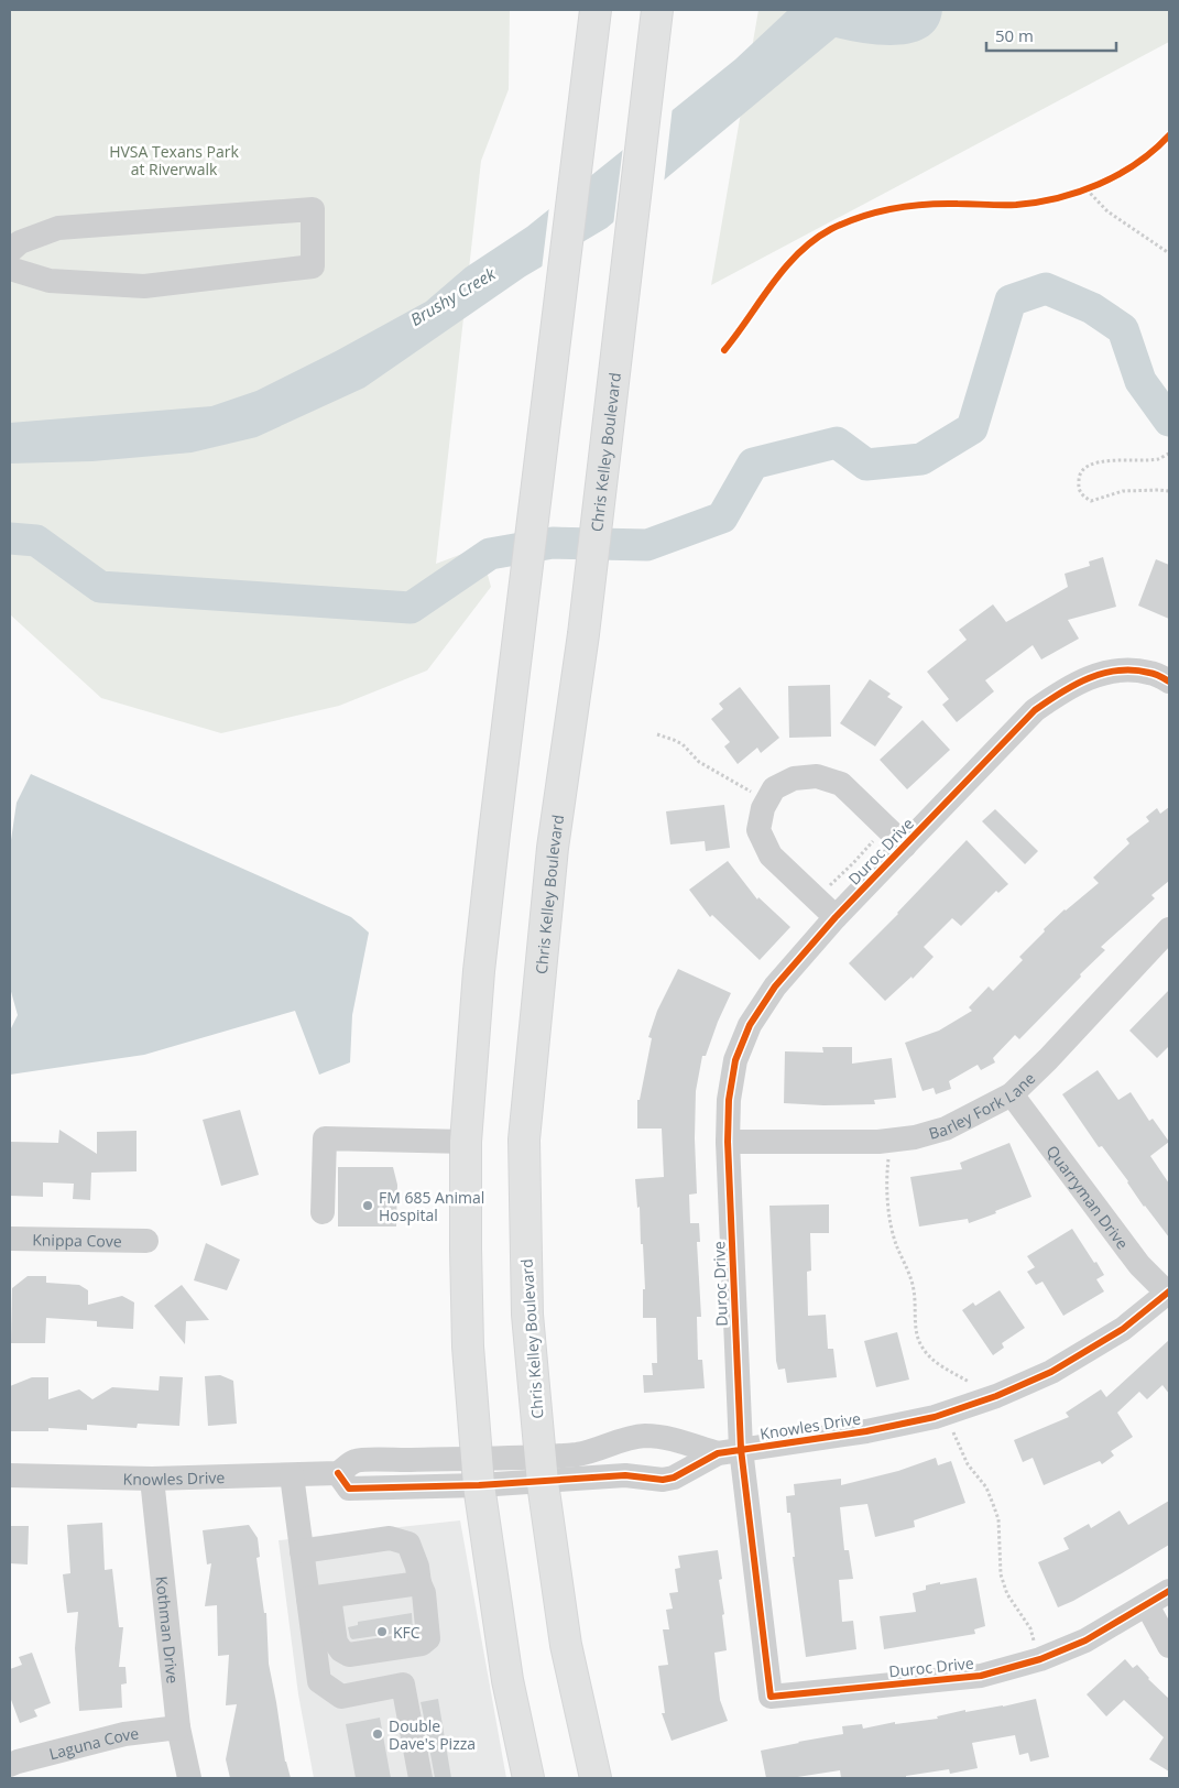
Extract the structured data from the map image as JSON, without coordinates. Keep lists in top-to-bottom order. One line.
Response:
{"streets":{"main road":["Chris Kelley Boulevard"],"street":["Duroc Drive","Barley Fork Lane","Quarryman Drive","Knippa Cove","Knowles Drive","Kothman Drive","Laguna Cove"]},"crossings":[["Chris Kelley Boulevard","Knowles Drive"],["Duroc Drive","Barley Fork Lane"],["Duroc Drive","Knowles Drive"],["Barley Fork Lane","Quarryman Drive"],["Quarryman Drive","Knowles Drive"],["Knowles Drive","Kothman Drive"],["Kothman Drive","Laguna Cove"]],"water":["Brushy Creek"],"parks":["HVSA Texans Park at Riverwalk"],"places":["FM 685 Animal Hospital","KFC","Double Dave's Pizza"],"scale_bar":"50 m"}
